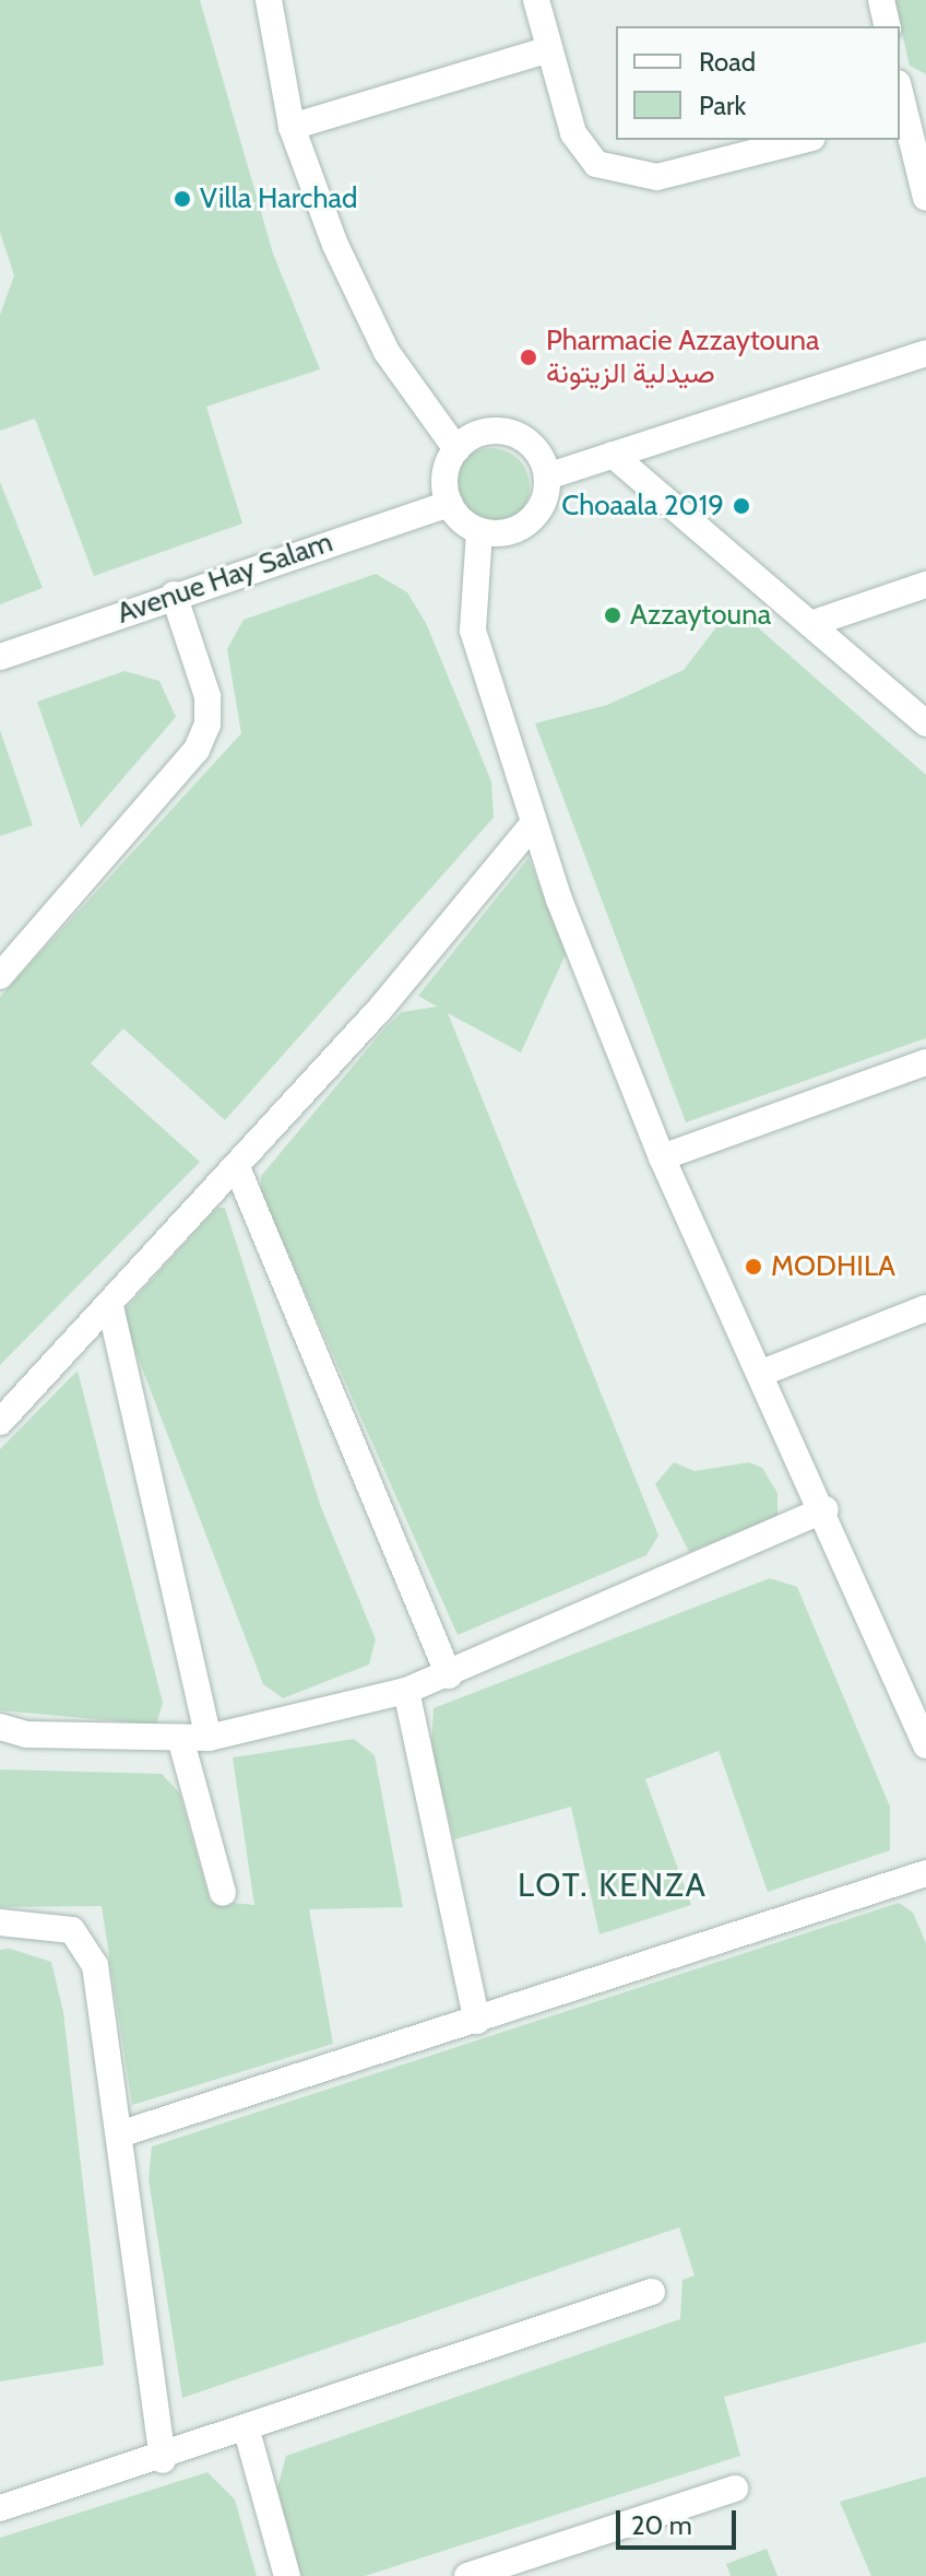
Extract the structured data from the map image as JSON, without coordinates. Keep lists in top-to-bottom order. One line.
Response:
{"streets":{"street":["Avenue Hay Salam"]},"districts":["LOT. KENZA"],"places":["Villa Harchad","Pharmacie Azzaytouna صيدلية الزيتونة","Choaala 2019","Azzaytouna","MODHILA"],"legend":["Road","Park"],"scale_bar":"20 m"}
